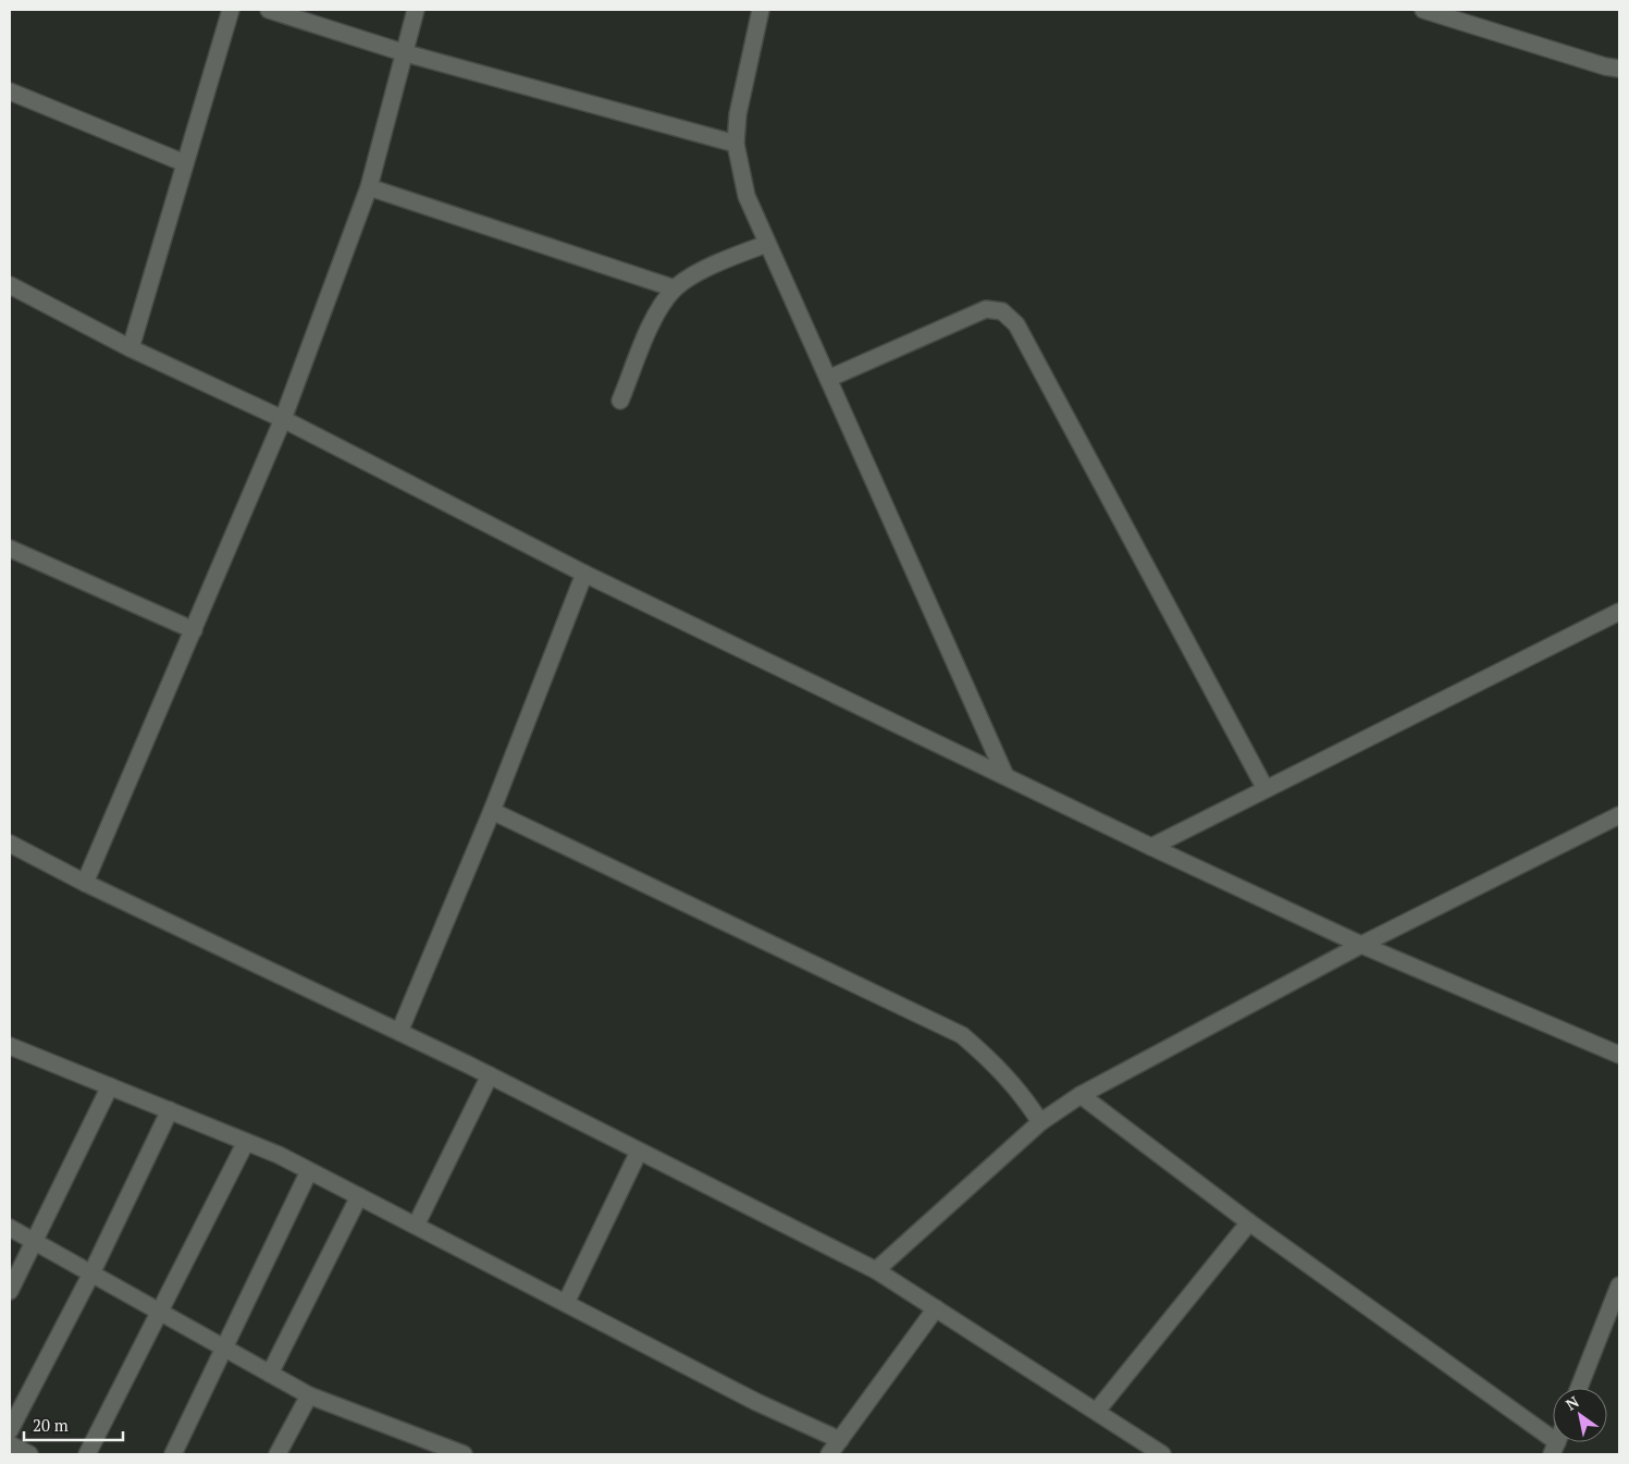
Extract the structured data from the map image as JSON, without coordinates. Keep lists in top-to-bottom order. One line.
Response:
{"scale_bar":"20 m","north":"top left"}
